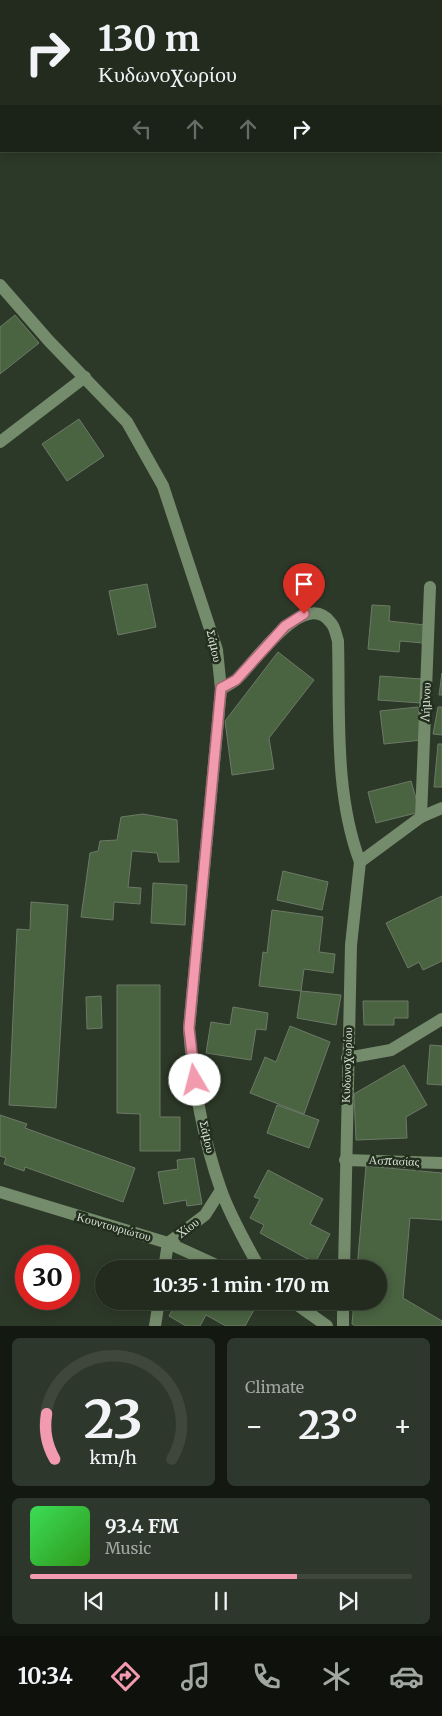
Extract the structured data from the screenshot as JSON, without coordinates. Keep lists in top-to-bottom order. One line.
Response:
{"streets":{"street":["Σάμου","Λήμνου","Κυδωνοχωρίου","Ασπασίας","Κουντουριώτου","Χίου"]},"crossings":[["Σάμου","Κυδωνοχωρίου"],["Σάμου","Χίου"],["Κυδωνοχωρίου","Ασπασίας"],["Κουντουριώτου","Χίου"]],"page":{"turn":["130 m","Κυδωνοχωρίου"],"limit":"30","trip":"10:35 · 1 min · 170 m","tile":"Climate","heat":["−","23°","+"],"song":["93.4 FM","Music"],"tabs":"10:34","gauge":["23","km/h"]}}
